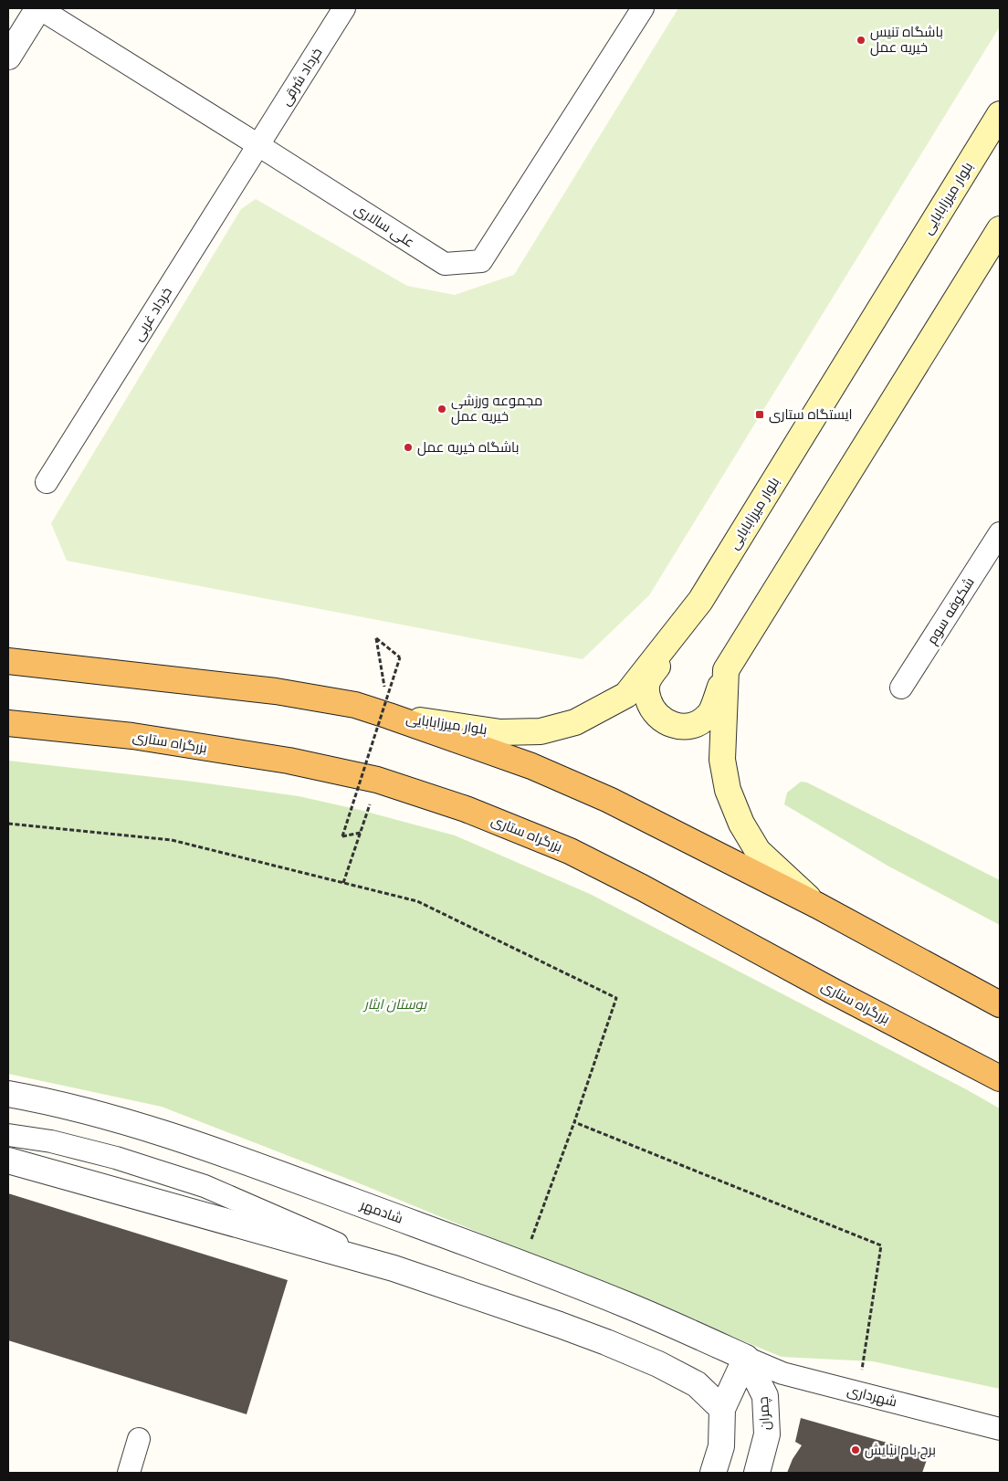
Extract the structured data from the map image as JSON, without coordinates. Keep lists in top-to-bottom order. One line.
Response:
{"streets":{"highway":["بزرگراه ستاری"],"main road":["بلوار میرزابابایی"],"street":["خرداد شرقی","علی سالاری","خرداد غربی","شکوفه سوم","شادمهر","شهرداری","چمران"]},"crossings":[["خرداد شرقی","علی سالاری"],["خرداد شرقی","خرداد غربی"],["علی سالاری","خرداد غربی"],["شادمهر","شهرداری"],["شادمهر","چمران"],["شهرداری","چمران"]],"parks":["بوستان ایثار"],"places":{"other":["باشگاه تنیس خیریه عمل","مجموعه ورزشی خیریه عمل","باشگاه خیریه عمل","برج بام نیایش"],"transit":["ایستگاه ستاری"]}}
